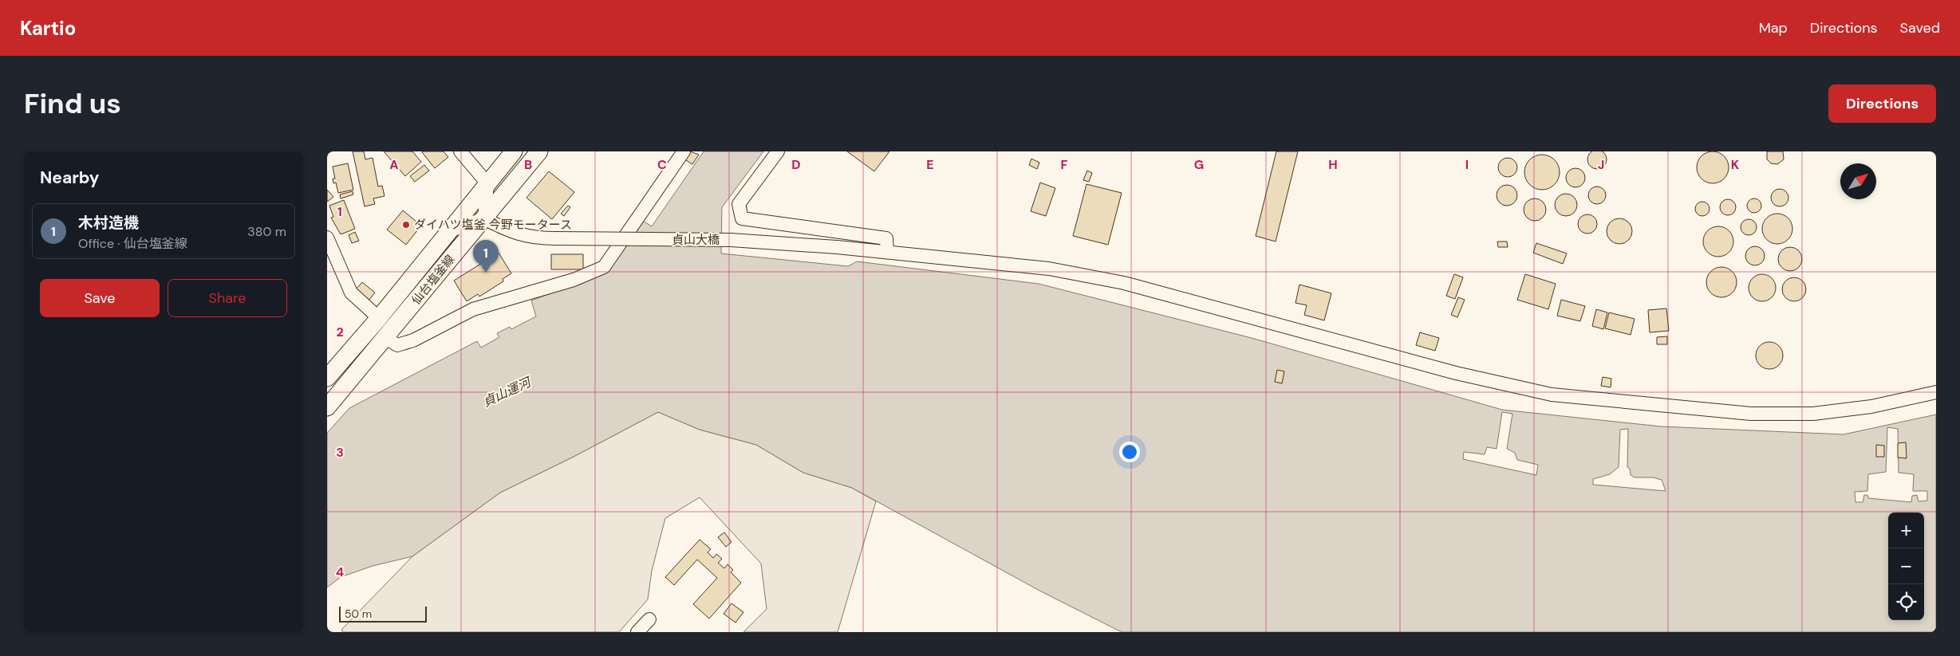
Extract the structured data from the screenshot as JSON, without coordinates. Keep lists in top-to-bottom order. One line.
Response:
{"streets":{"main road":["仙台塩釜線"],"street":["貞山大橋"]},"crossings":[["貞山大橋","仙台塩釜線"]],"water":["貞山運河"],"places":["ダイハツ塩釜 今野モータース"],"scale_bar":"50 m","north":"top right","page":{"header":"Kartio","nav":["Map","Directions","Saved"],"buttons":["Directions",["Save","Share"]],"title":"Find us","heading":"Nearby","list":[{"mark":"1","name":"木村造機","note":"Office · 仙台塩釜線","value":"380 m"}],"pins":"1","map_buttons":["+","−"],"scale":"50 m"},"grid":{"columns":["A","B","C","D","E","F","G","H","I","J","K"],"rows":["1","2","3","4"]}}
